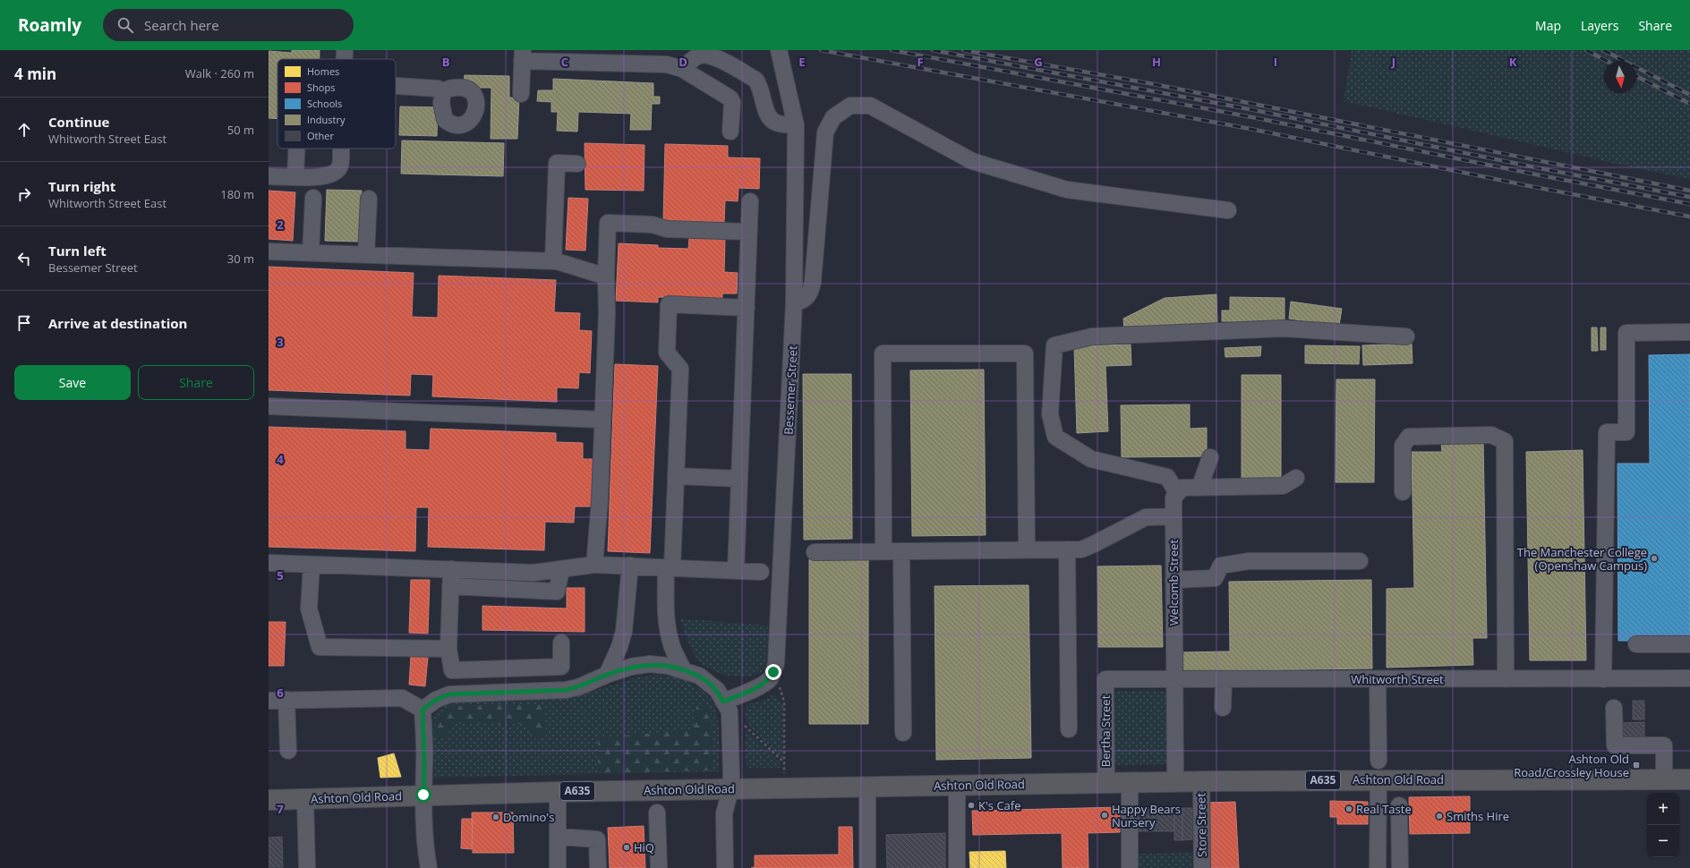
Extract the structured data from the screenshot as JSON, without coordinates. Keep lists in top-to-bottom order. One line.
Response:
{"streets":{"highway":["Ashton Old Road","A635"],"street":["Bessemer Street","Welcomb Street","Whitworth Street","Bertha Street","Store Street"]},"crossings":[["Welcomb Street","Whitworth Street"],["Welcomb Street","Ashton Old Road"],["Whitworth Street","Bertha Street"],["Bertha Street","Ashton Old Road"],["Ashton Old Road","Store Street"]],"places":{"other":["The Manchester College (Openshaw Campus)","K's Cafe","Real Taste","Happy Bears Nursery","Smiths Hire","Domino's","HiQ"],"transit":["Ashton Old Road/Crossley House"]},"legend":["Homes","Shops","Schools","Industry","Other"],"north":"bottom","page":{"header":"Roamly","search":"Search here","nav":["Map","Layers","Share"],"heading":["4 min","Walk · 260 m"],"list":[["Continue","Whitworth Street East","50 m"],["Turn right","Whitworth Street East","180 m"],["Turn left","Bessemer Street","30 m"],"Arrive at destination"],"buttons":["Save","Share"],"map_buttons":["+","−"]},"grid":{"columns":["B","C","D","E","F","G","H","I","J","K"],"rows":["2","3","4","5","6","7"]}}
